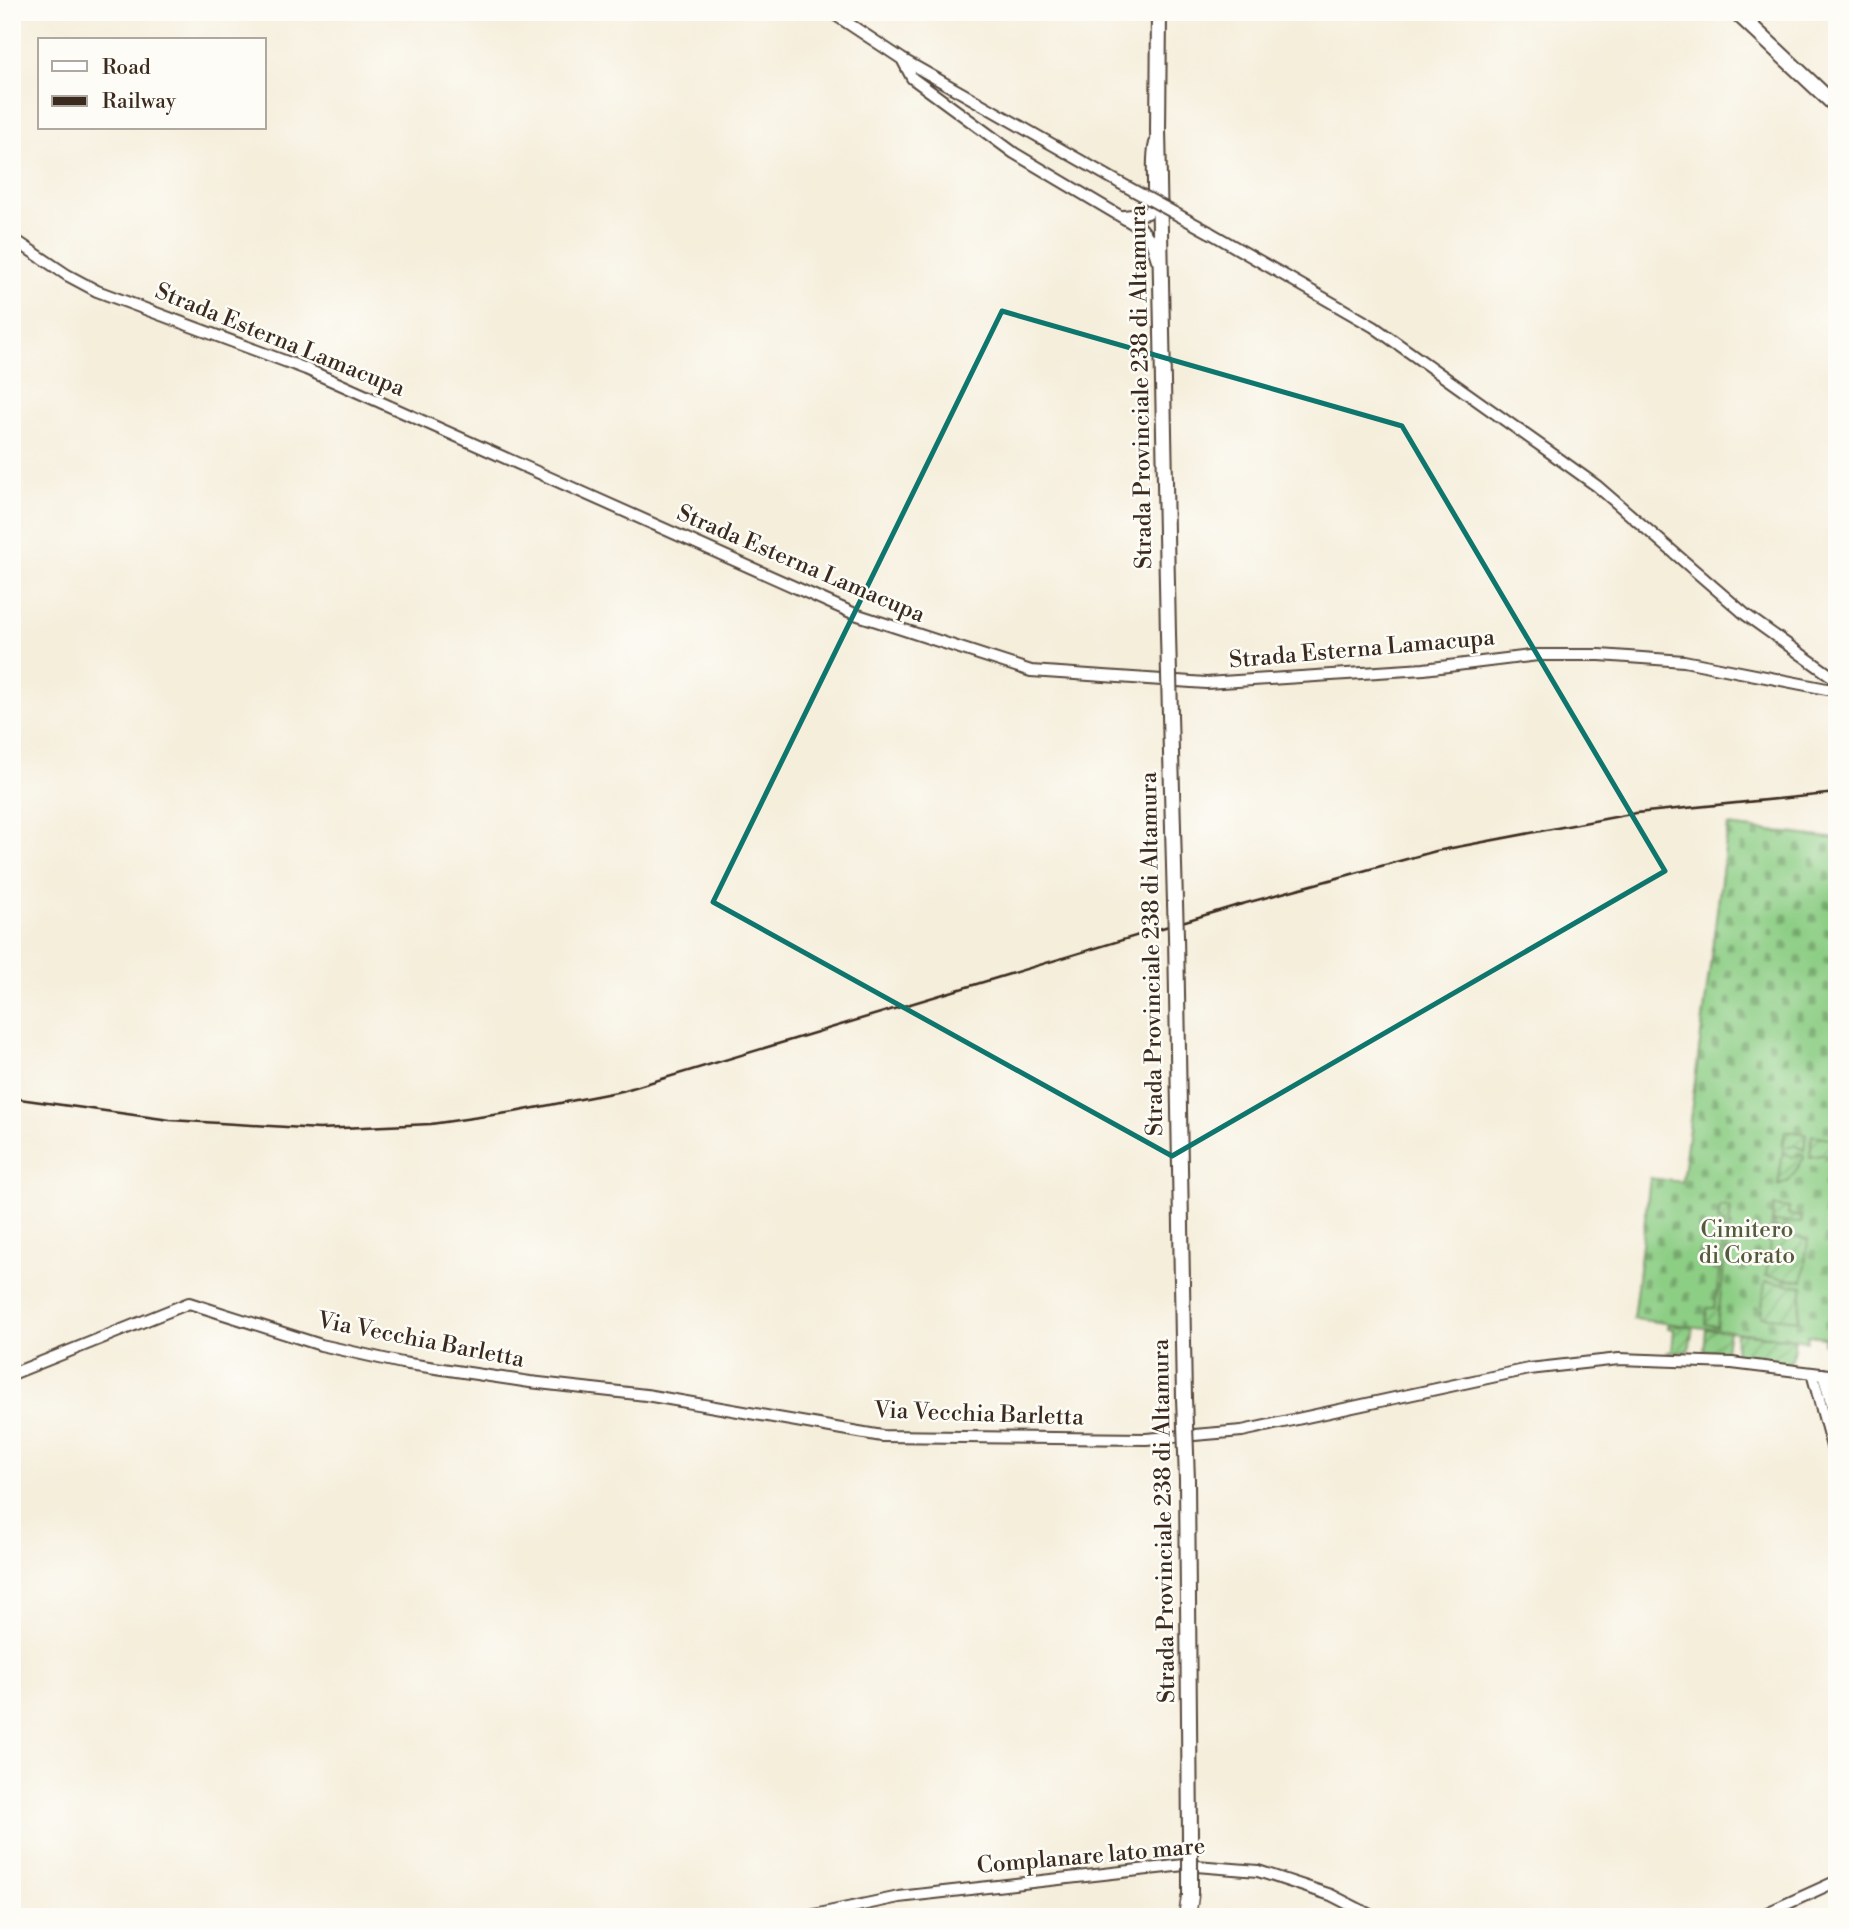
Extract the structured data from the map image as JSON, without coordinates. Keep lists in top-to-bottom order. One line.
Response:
{"streets":{"main road":["Strada Provinciale 238 di Altamura"],"street":["Strada Esterna Lamacupa","Via Vecchia Barletta","Complanare lato mare"]},"parks":["Cimitero di Corato"],"legend":["Road","Railway"]}
